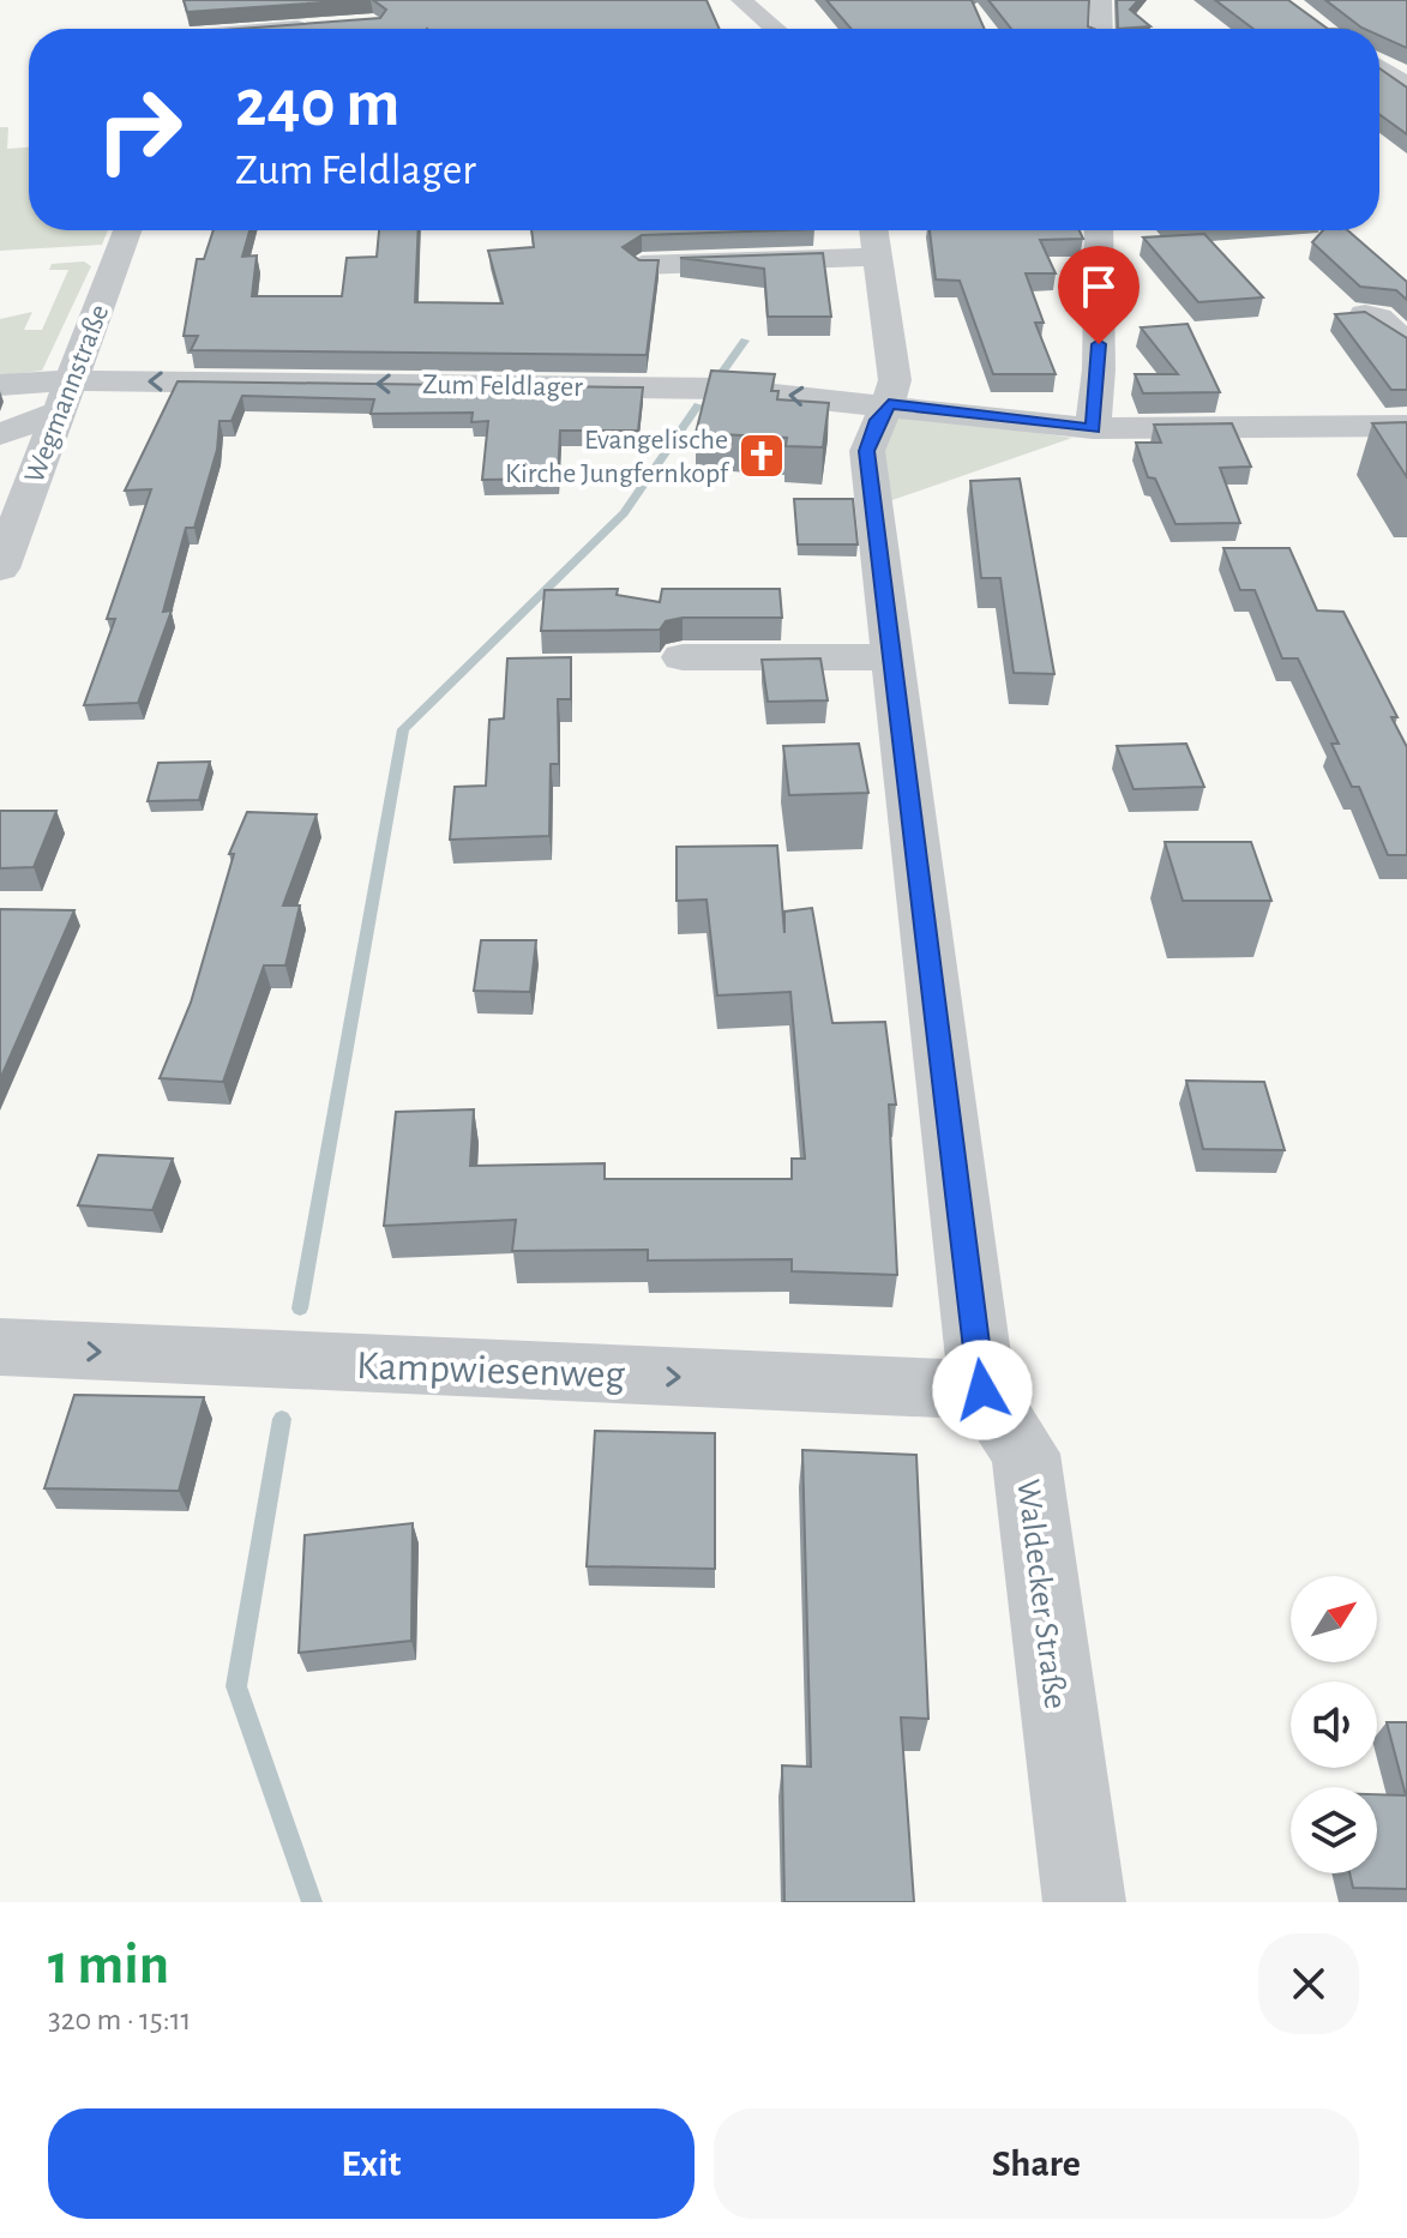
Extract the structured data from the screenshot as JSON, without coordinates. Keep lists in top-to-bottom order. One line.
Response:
{"streets":{"street":["Zum Feldlager","Wegmannstraße","Kampwiesenweg","Waldecker Straße"]},"crossings":[["Zum Feldlager","Wegmannstraße"],["Zum Feldlager","Waldecker Straße"],["Kampwiesenweg","Waldecker Straße"]],"one_way":["Kampwiesenweg"],"places":{"church":["Evangelische Kirche Jungfernkopf"]},"north":"top right","page":{"turn":["240 m","Zum Feldlager"],"heading":["1 min","320 m · 15:11"],"buttons":["Exit","Share"]}}
